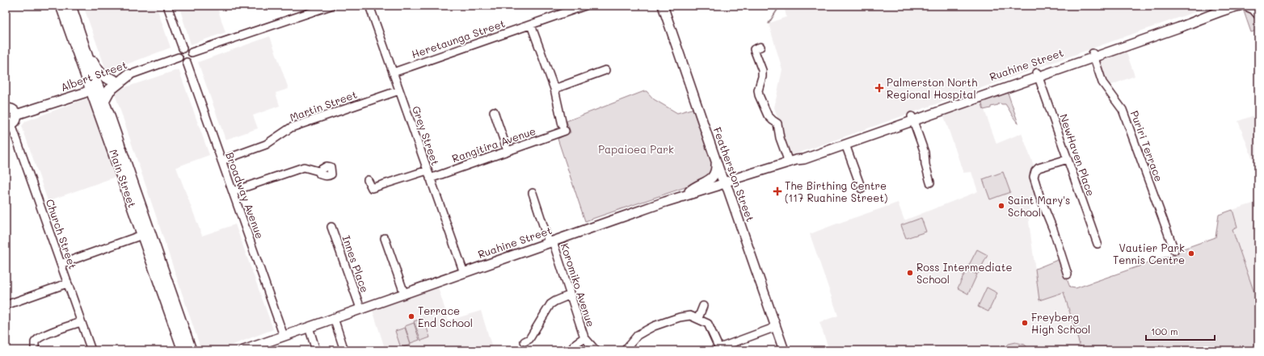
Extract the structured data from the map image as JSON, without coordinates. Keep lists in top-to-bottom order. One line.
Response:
{"streets":{"highway":["Main Street"],"main road":["Ruahine Street","Albert Street","Featherston Street"],"street":["Heretaunga Street","Martin Street","Grey Street","Rangitira Avenue","Puriri Terrace","NewHaven Place","Broadway Avenue","Church Street","Innes Place","Koromiko Avenue"]},"crossings":[["Heretaunga Street","Grey Street"],["Ruahine Street","Grey Street"],["Ruahine Street","Puriri Terrace"],["Ruahine Street","NewHaven Place"],["Ruahine Street","Featherston Street"],["Ruahine Street","Broadway Avenue"],["Ruahine Street","Innes Place"],["Ruahine Street","Koromiko Avenue"],["Albert Street","Main Street"],["Albert Street","Broadway Avenue"],["Martin Street","Grey Street"],["Martin Street","Broadway Avenue"],["Grey Street","Rangitira Avenue"]],"parks":["Papaioea Park"],"places":{"health":["Palmerston North Regional Hospital","The Birthing Centre (117 Ruahine Street)"],"other":["Saint Mary's School","Vautier Park Tennis Centre","Ross Intermediate School","Terrace End School","Freyberg High School"]},"scale_bar":"100 m"}
